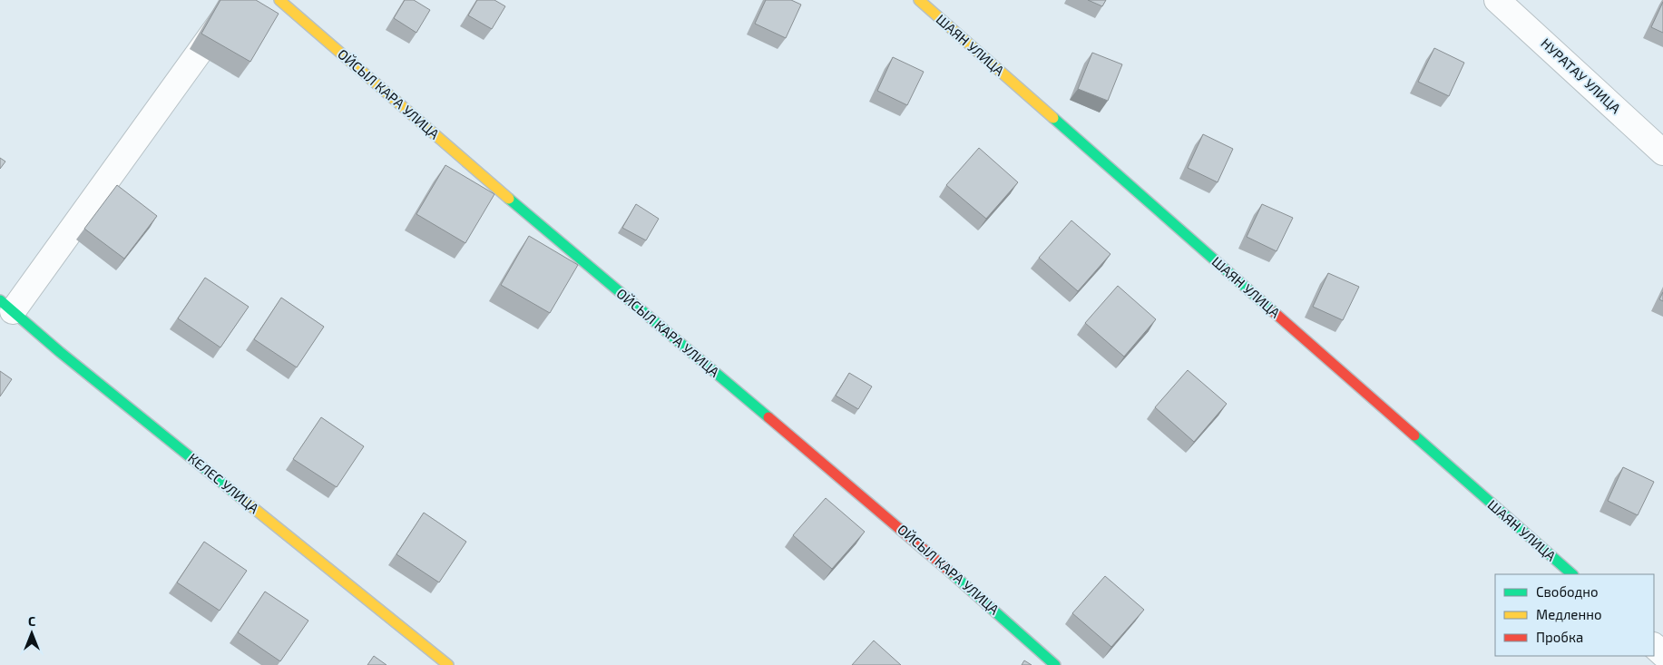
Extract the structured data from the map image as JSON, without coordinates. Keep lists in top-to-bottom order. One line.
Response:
{"streets":{"street":["ШАЯН УЛИЦА","НУРАТАУ УЛИЦА","ОЙСЫЛ КАРА УЛИЦА","КЕЛЕС УЛИЦА"]},"legend":["Свободно","Медленно","Пробка"],"north":"top"}
